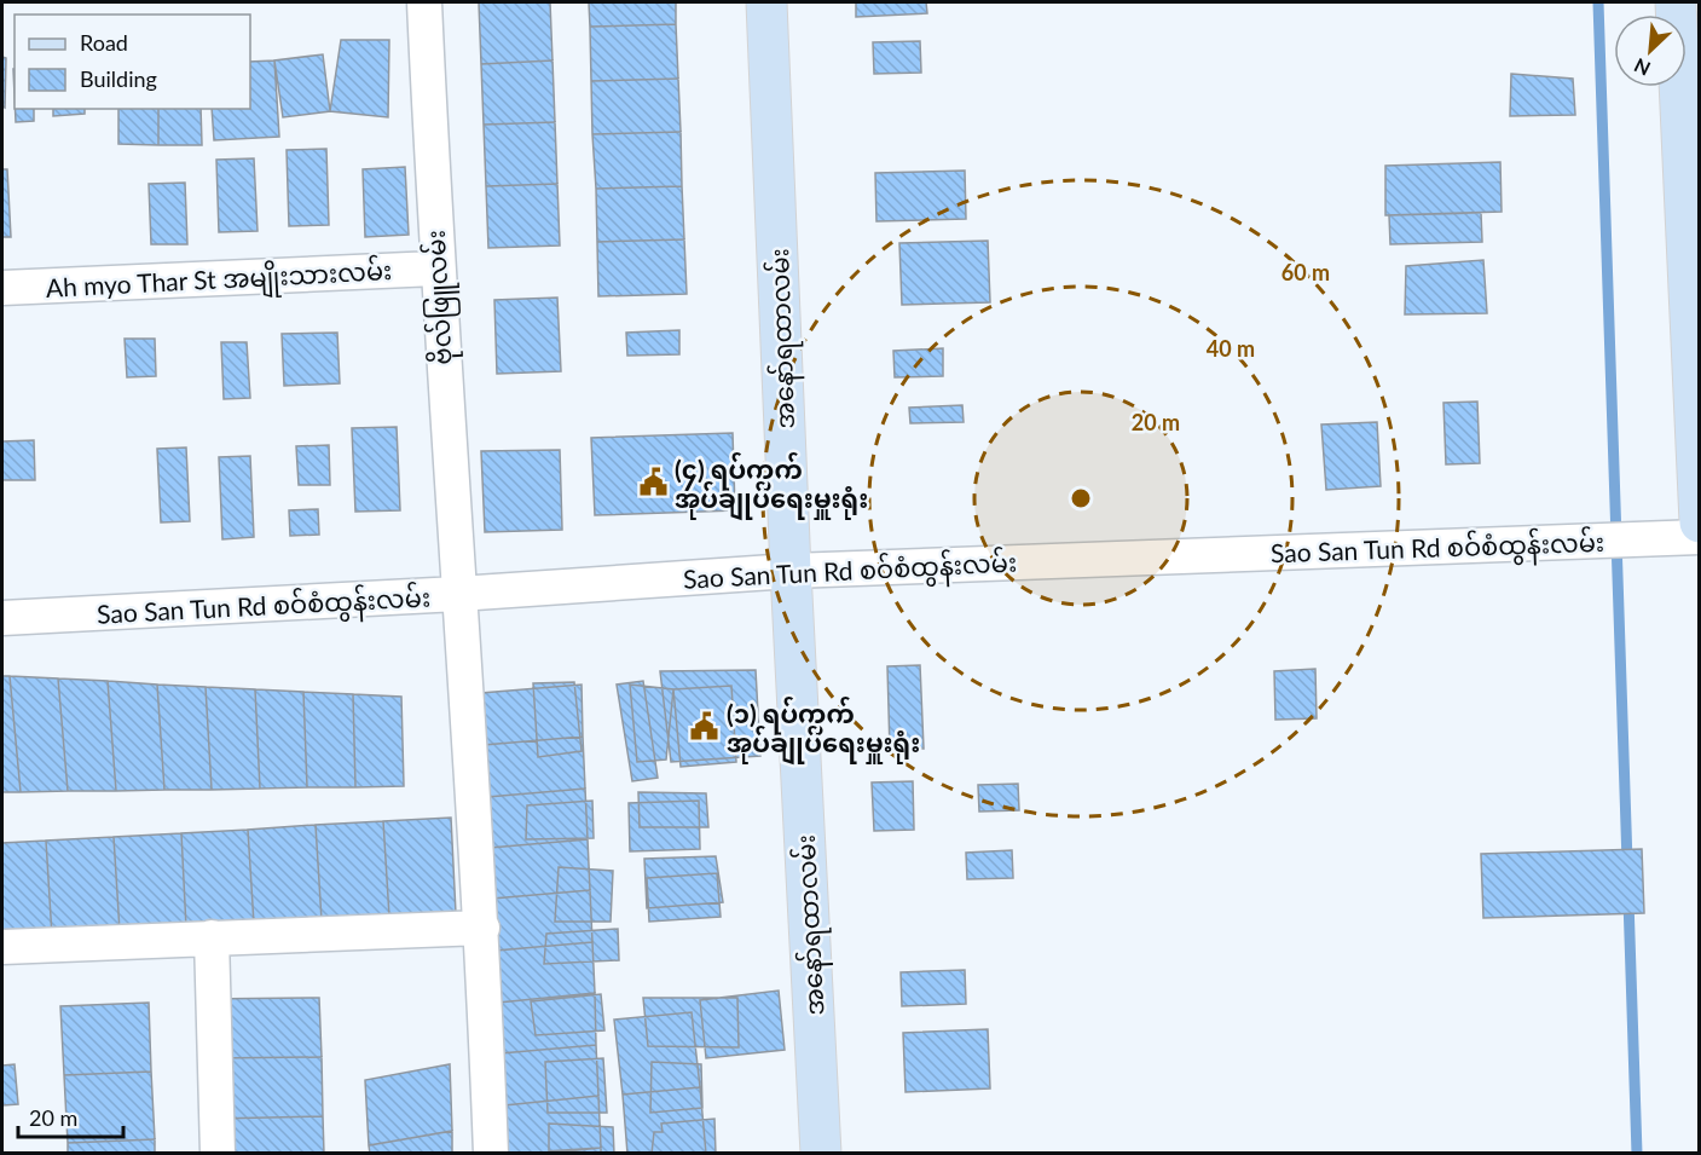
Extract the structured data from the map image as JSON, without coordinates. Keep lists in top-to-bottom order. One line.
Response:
{"streets":{"main road":["အနော်ရထာလမ်း"],"street":["Ah myo Thar St အမျိုးသားလမ်း","ဗိုလ်ဖြူလမ်း","Sao San Tun Rd စဝ်စံထွန်းလမ်း"]},"crossings":[["Ah myo Thar St အမျိုးသားလမ်း","ဗိုလ်ဖြူလမ်း"],["ဗိုလ်ဖြူလမ်း","Sao San Tun Rd စဝ်စံထွန်းလမ်း"],["အနော်ရထာလမ်း","Sao San Tun Rd စဝ်စံထွန်းလမ်း"]],"places":{"public building":["(၄) ရပ်ကွက် အုပ်ချုပ်ရေးမှူးရုံး","(၁) ရပ်ကွက် အုပ်ချုပ်ရေးမှူးရုံး"]},"legend":["Road","Building"],"scale_bar":"20 m","north":"bottom left","rings":["60 m","40 m","20 m"]}
